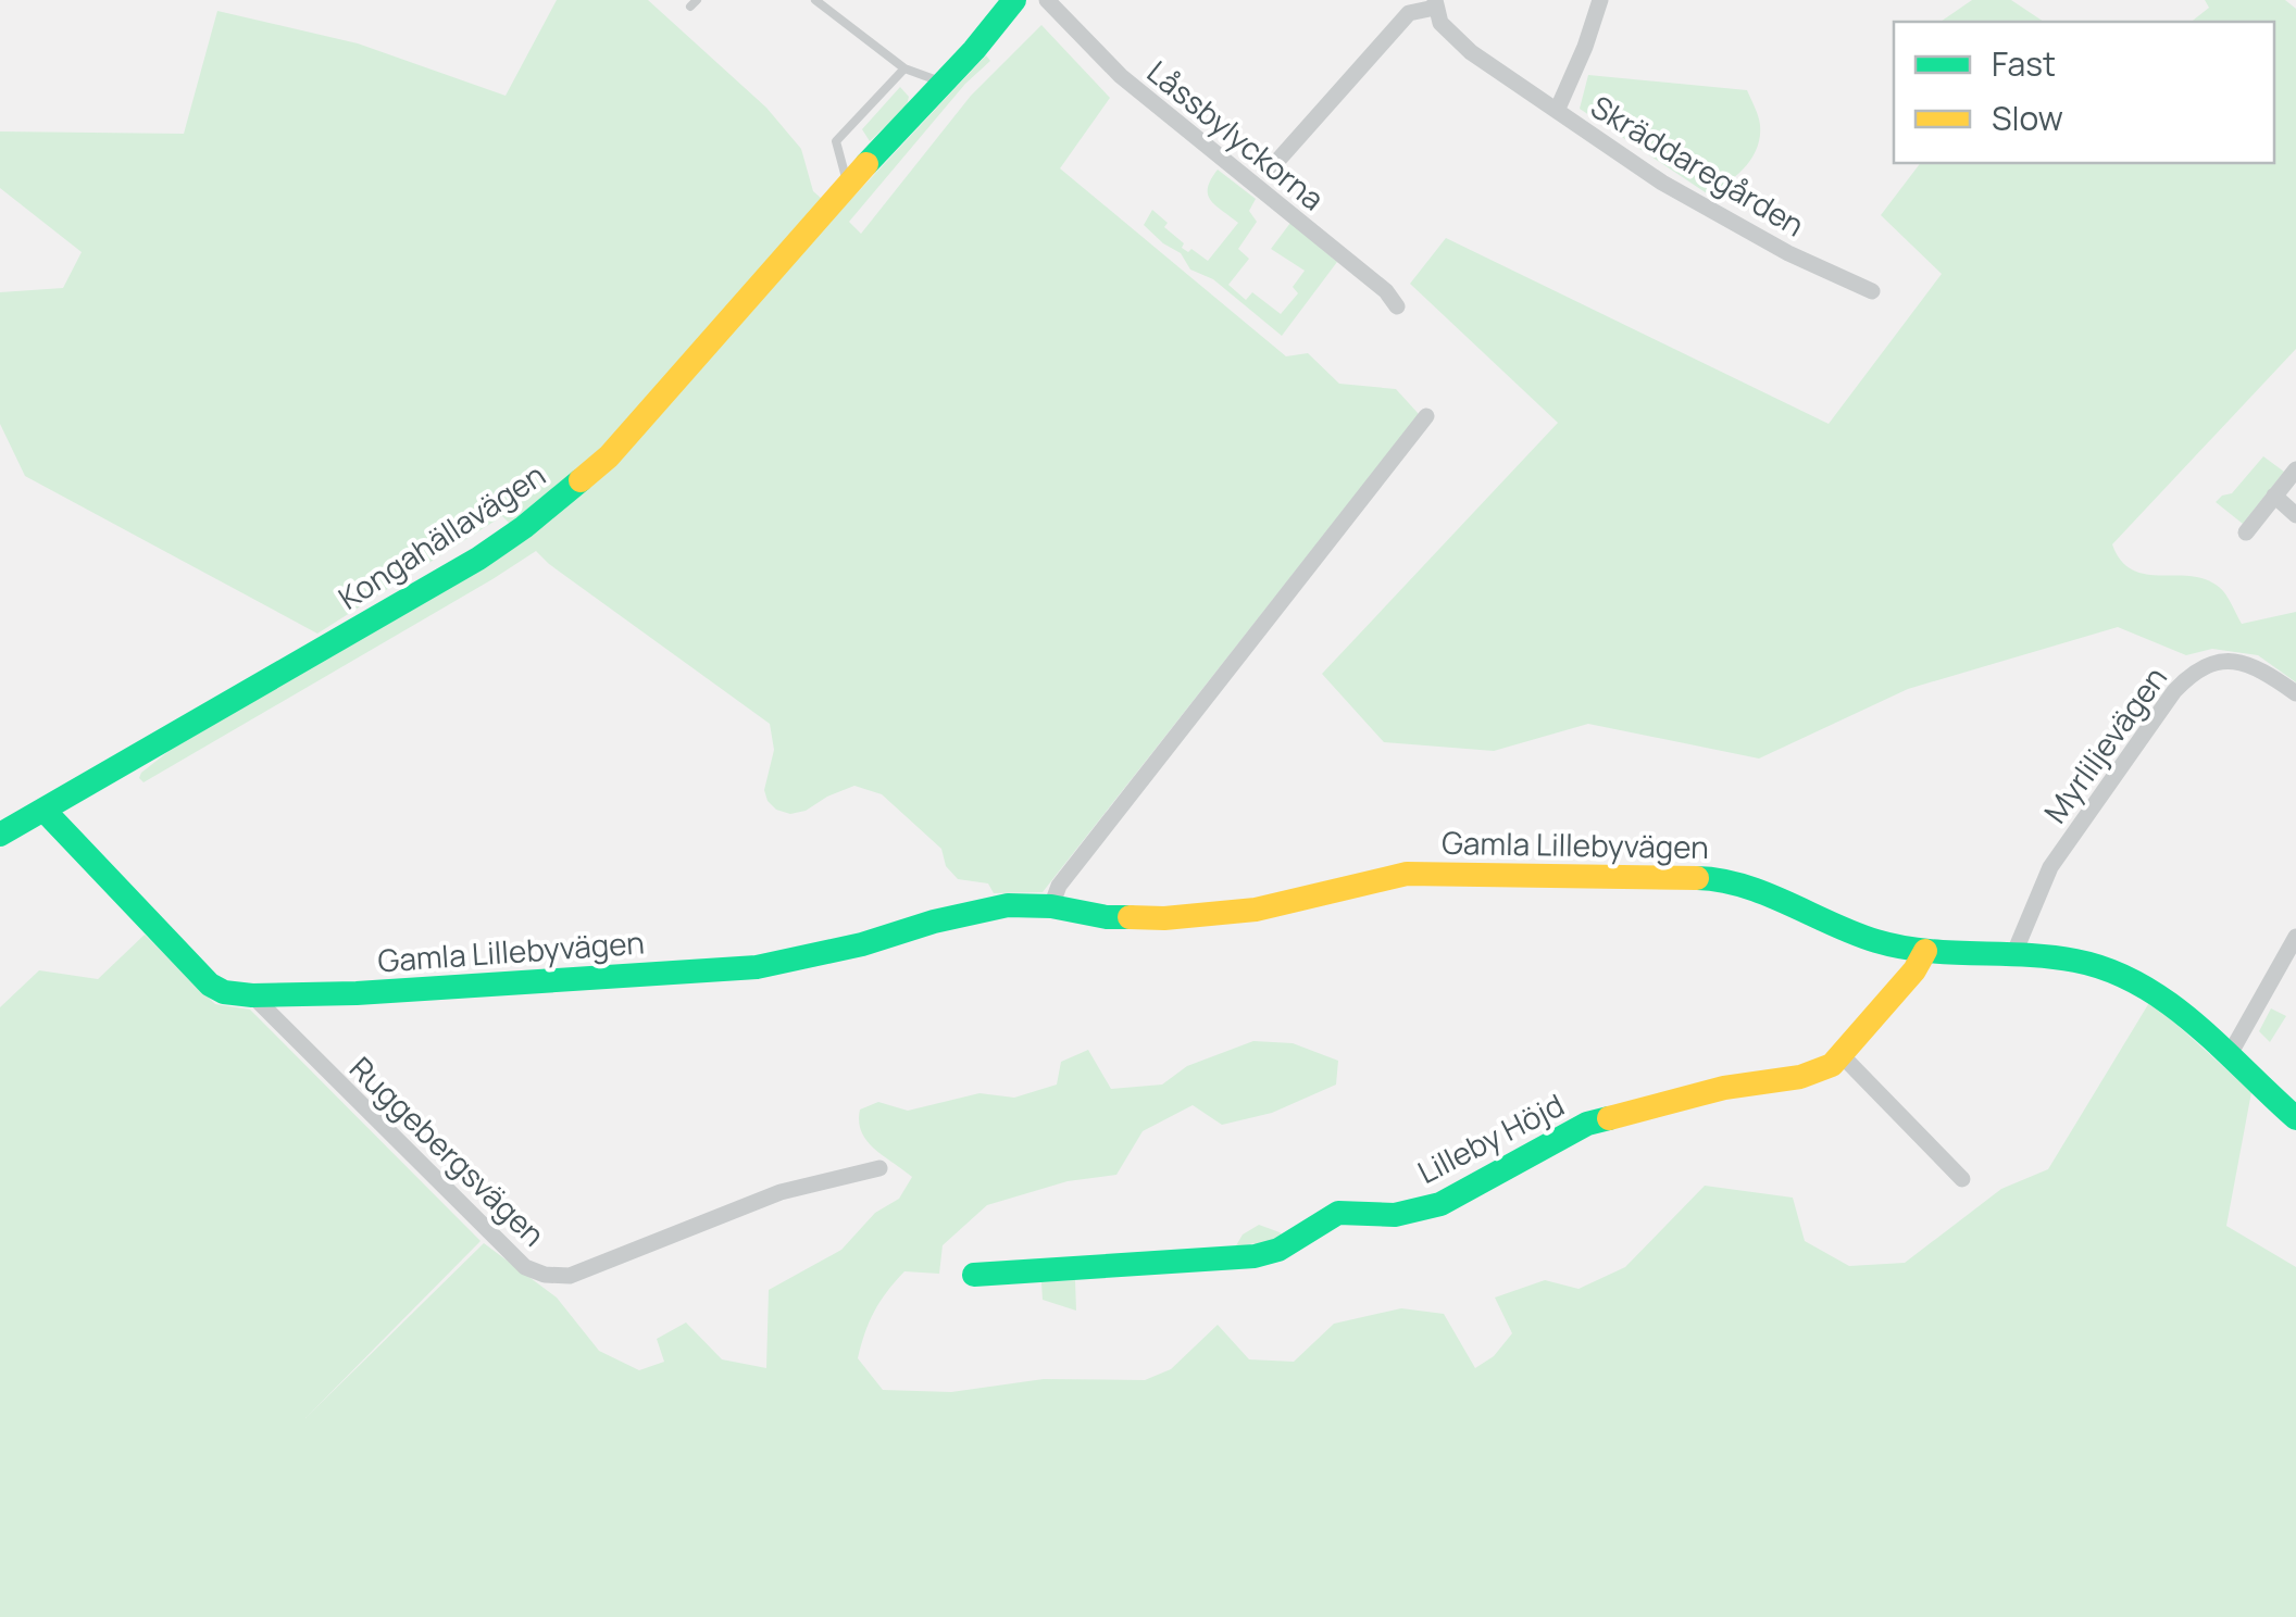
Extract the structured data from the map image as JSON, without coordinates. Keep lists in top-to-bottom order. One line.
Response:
{"streets":{"street":["Låssbylyckorna","Skräddaregården","Kongahällavägen","Myrliljevägen","Gamla Lillebyvägen","Lilleby Höjd","Ruggebergsvägen"]},"crossings":[["Kongahällavägen","Gamla Lillebyvägen"],["Myrliljevägen","Gamla Lillebyvägen"],["Gamla Lillebyvägen","Lilleby Höjd"],["Gamla Lillebyvägen","Ruggebergsvägen"]],"legend":["Fast","Slow"]}
